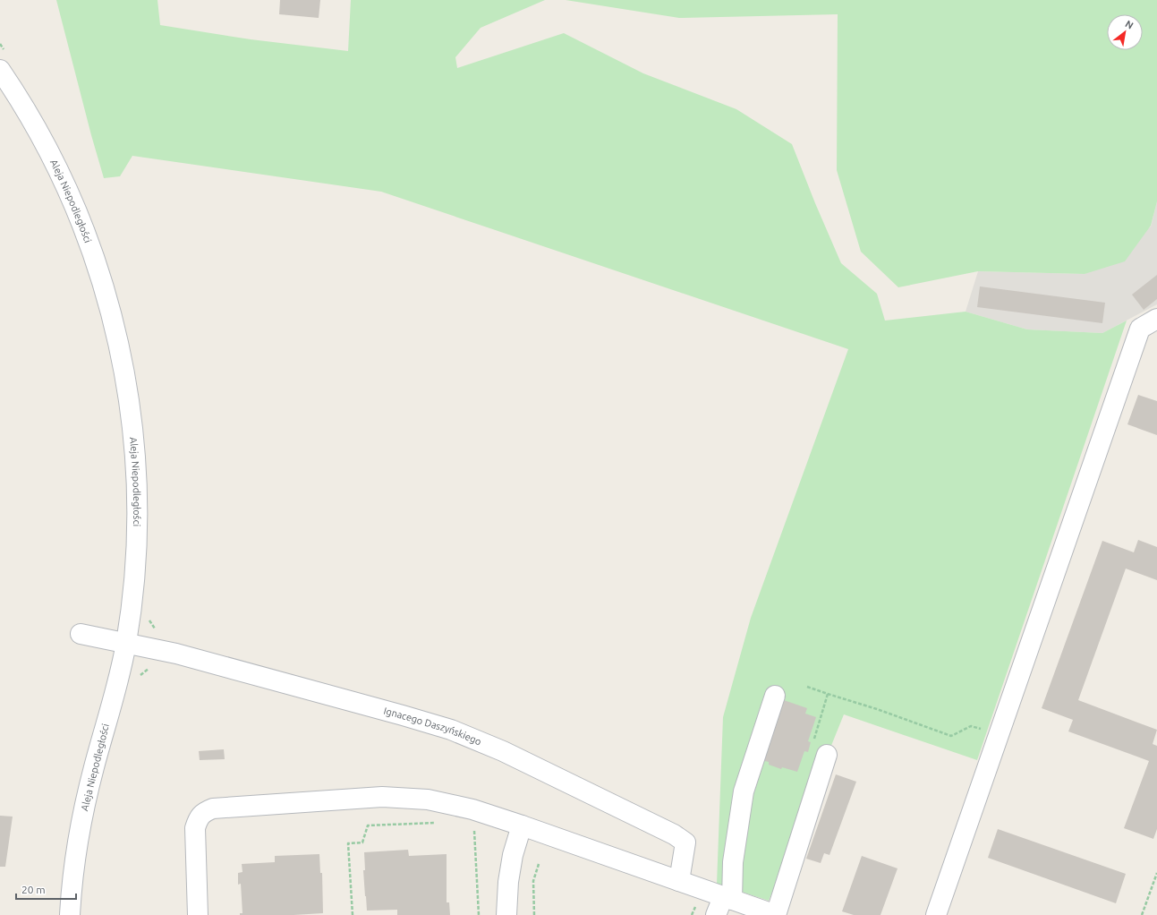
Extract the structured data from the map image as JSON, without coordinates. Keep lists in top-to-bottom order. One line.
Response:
{"streets":{"street":["Aleja Niepodległości","Ignacego Daszyńskiego"]},"crossings":[["Aleja Niepodległości","Ignacego Daszyńskiego"]],"scale_bar":"20 m","north":"top right"}
